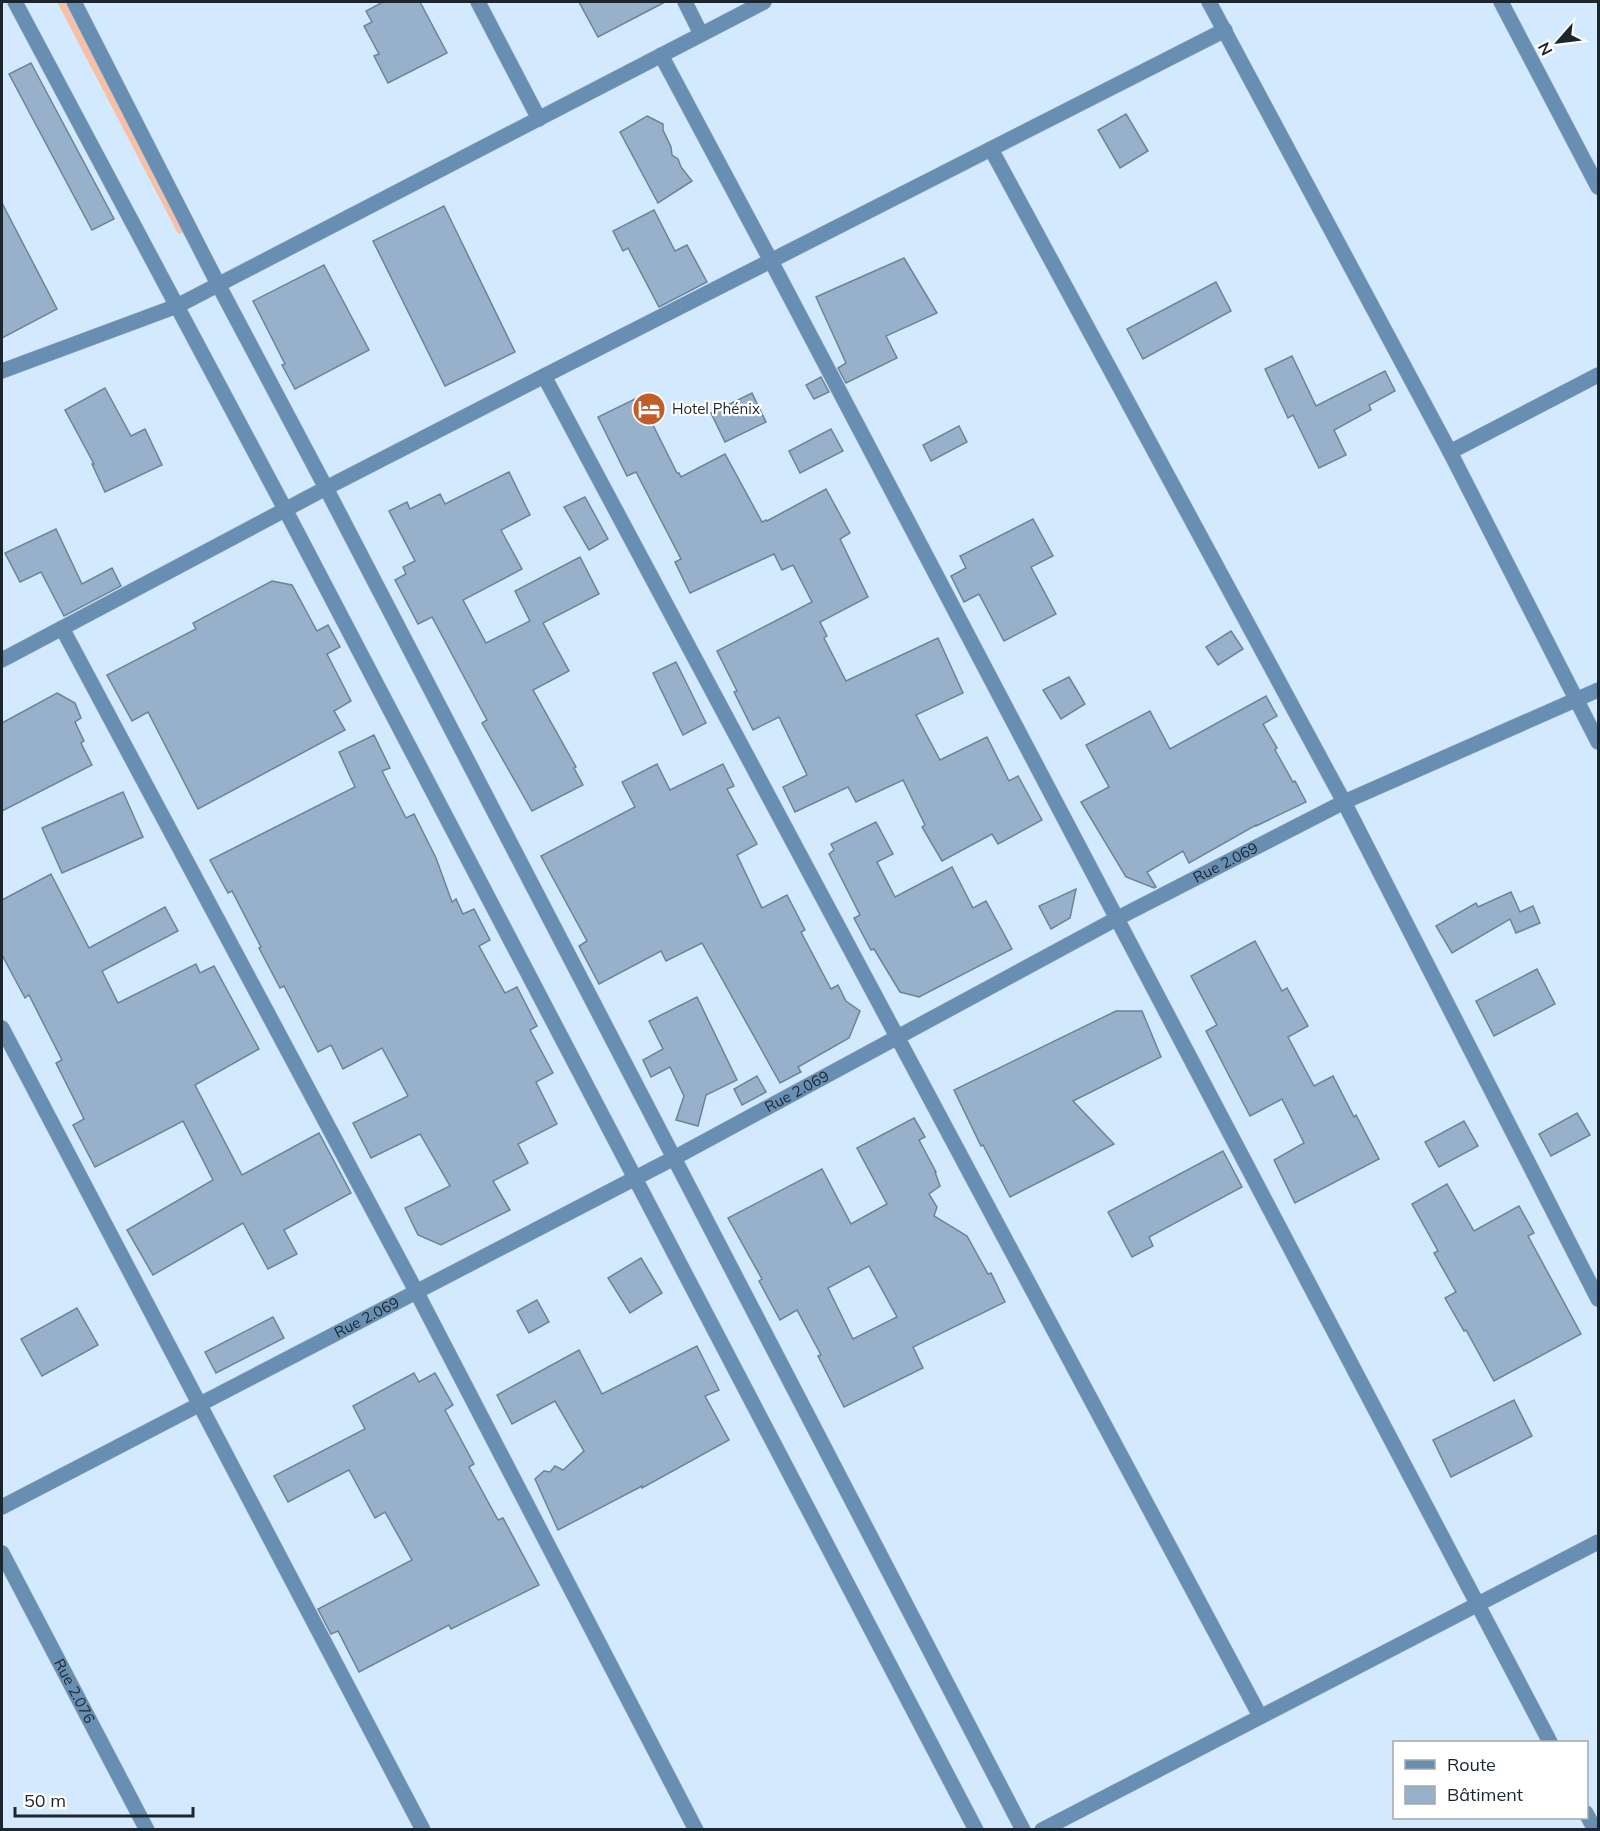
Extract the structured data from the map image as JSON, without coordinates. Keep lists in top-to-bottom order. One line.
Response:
{"streets":{"street":["Rue 2.069","Rue 2.076"]},"places":{"hotel":["Hotel Phénix"]},"legend":["Route","Bâtiment"],"scale_bar":"50 m","north":"bottom left"}
